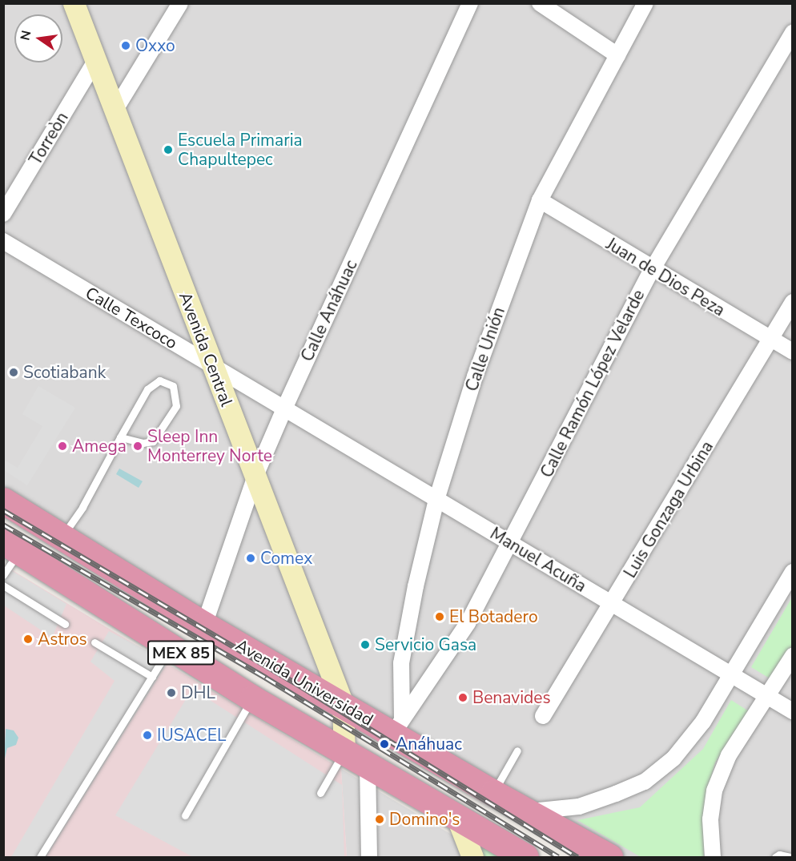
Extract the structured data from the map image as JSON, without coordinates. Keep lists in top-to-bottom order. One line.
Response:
{"streets":{"highway":["MEX 85","Avenida Universidad"],"street":["Torreòn","Juan de Dios Peza","Calle Anáhuac","Calle Texcoco","Avenida Central","Calle Unión","Calle Ramón López Velarde","Luis Gonzaga Urbina","Manuel Acuña"]},"crossings":[["Torreòn","Avenida Central"],["Juan de Dios Peza","Calle Unión"],["Juan de Dios Peza","Calle Ramón López Velarde"],["Juan de Dios Peza","Luis Gonzaga Urbina"],["Calle Anáhuac","Calle Texcoco"],["Calle Anáhuac","Avenida Central"],["Calle Anáhuac","Manuel Acuña"],["Calle Anáhuac","Avenida Universidad"],["Calle Texcoco","Avenida Central"],["Calle Texcoco","Manuel Acuña"],["Avenida Central","MEX 85"],["Avenida Central","Avenida Universidad"],["Calle Unión","Calle Ramón López Velarde"],["Calle Unión","Manuel Acuña"],["Calle Unión","Avenida Universidad"],["Calle Ramón López Velarde","Manuel Acuña"],["Calle Ramón López Velarde","Avenida Universidad"],["Luis Gonzaga Urbina","Manuel Acuña"]],"places":["Oxxo","Escuela Primaria Chapultepec","Scotiabank","Amega","Sleep Inn Monterrey Norte","Comex","El Botadero","Astros","Servicio Gasa","DHL","Benavides","IUSACEL","Anáhuac","Domino's"],"north":"left"}
